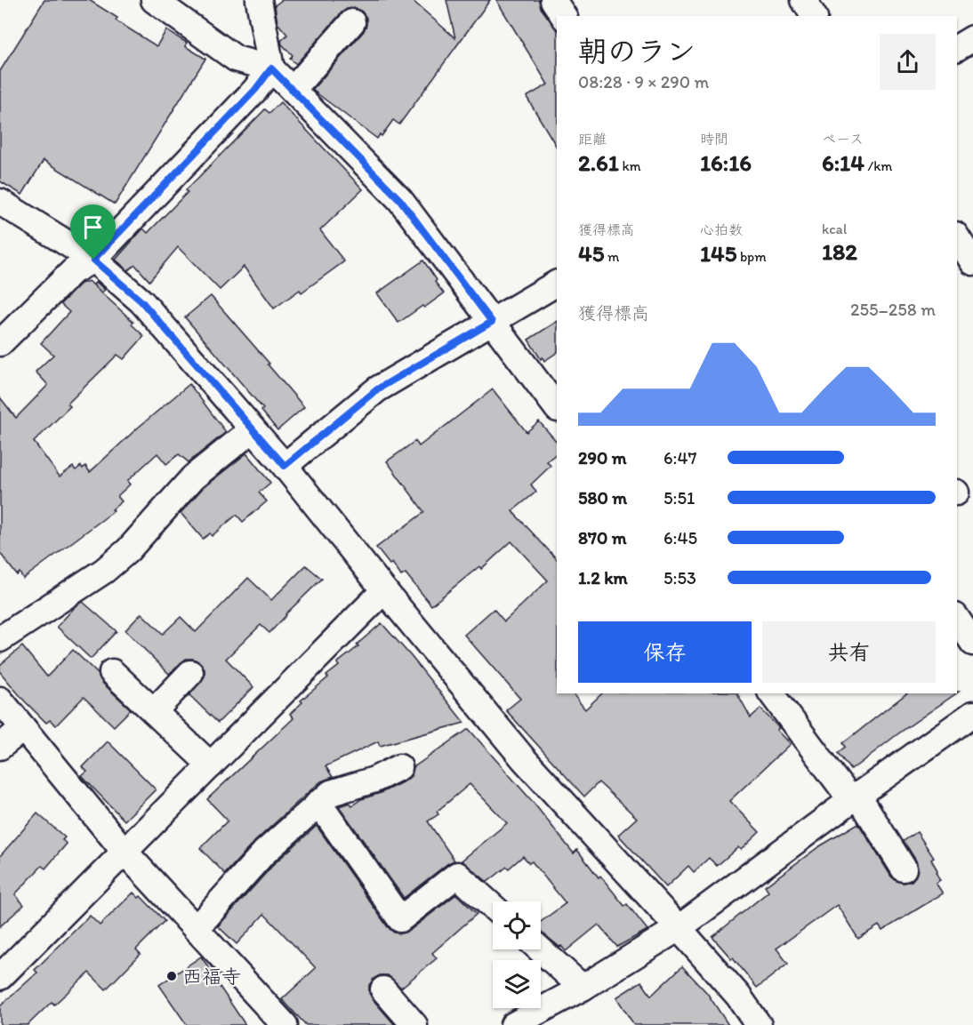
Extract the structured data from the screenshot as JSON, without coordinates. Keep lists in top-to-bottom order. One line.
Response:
{"places":["西福寺"],"page":{"heading":["朝のラン","08:28 · 9 × 290 m"],"stats":[["距離","2.61 km"],["時間","16:16"],["ペース","6:14 /km"],["獲得標高","45 m"],["心拍数","145 bpm"],["kcal","182"]],"chart":["獲得標高","255–258 m"],"list":[{"name":"290 m","note":"6:47"},{"name":"580 m","note":"5:51"},{"name":"870 m","note":"6:45"},{"name":"1.2 km","note":"5:53"}],"buttons":["保存","共有"]}}
